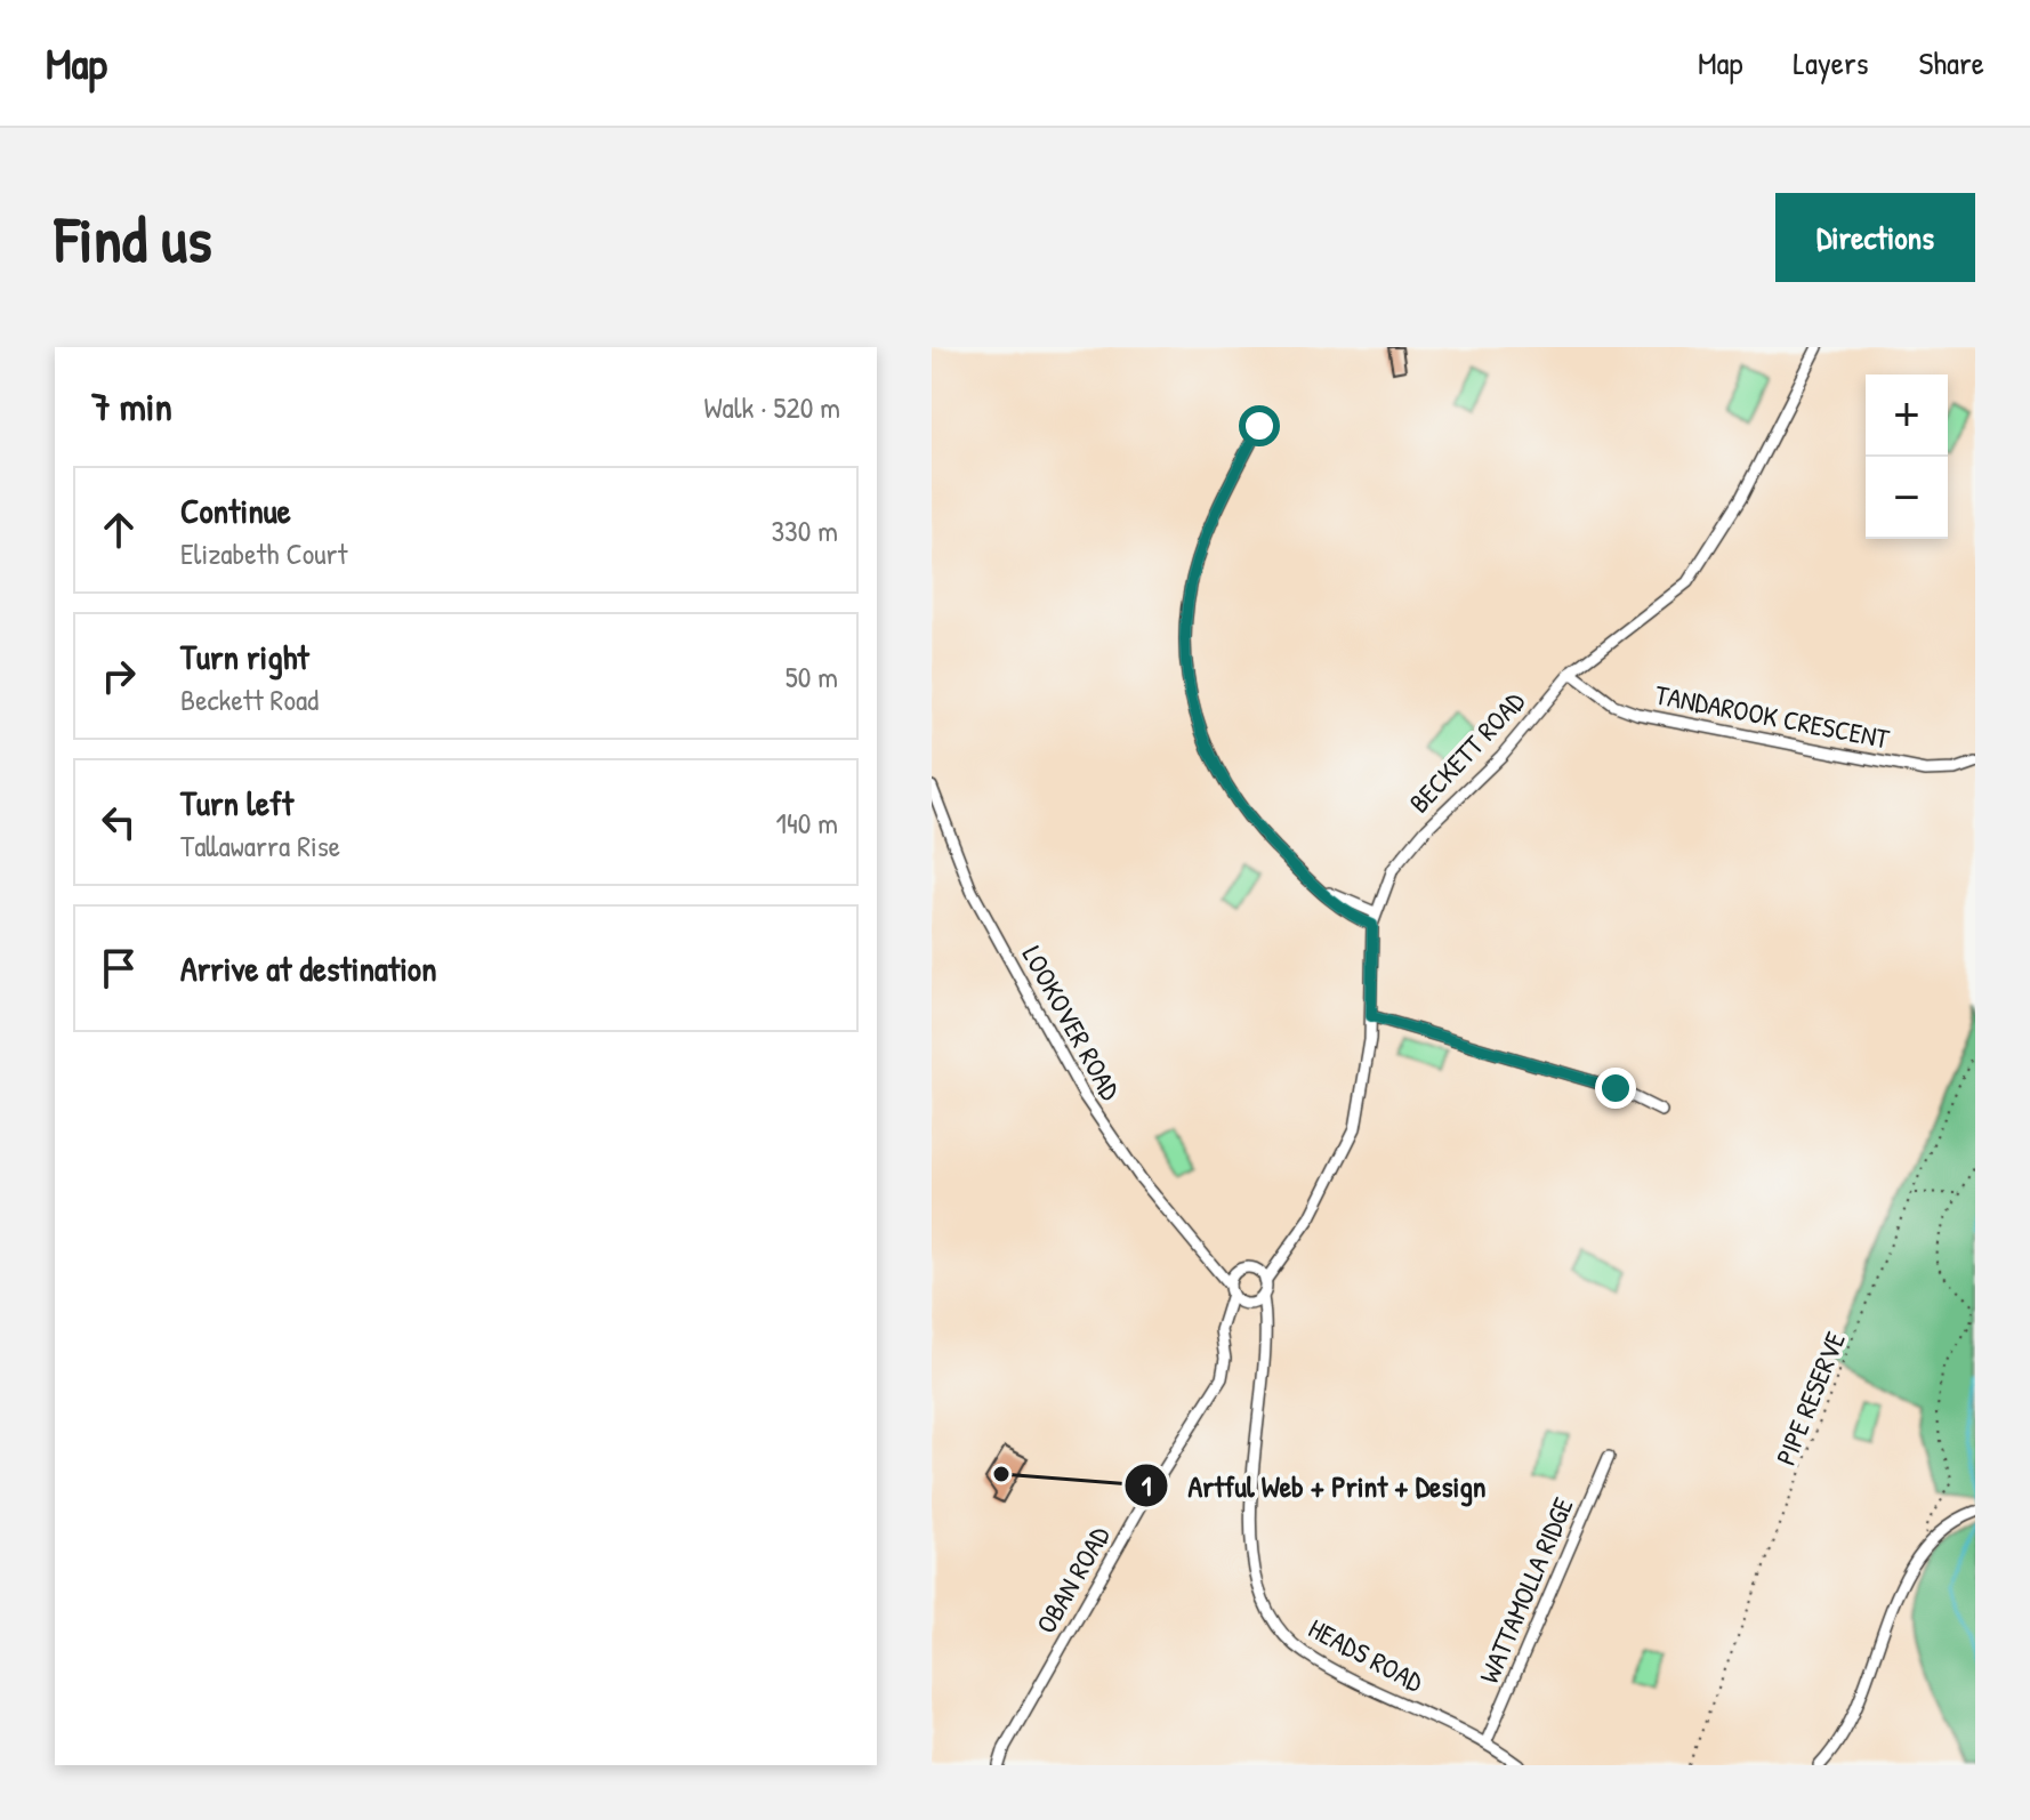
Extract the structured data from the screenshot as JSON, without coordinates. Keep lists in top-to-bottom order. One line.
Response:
{"streets":{"street":["TANDAROOK CRESCENT","BECKETT ROAD","LOOKOVER ROAD","OBAN ROAD","WATTAMOLLA RIDGE","HEADS ROAD"],"path":["PIPE RESERVE"]},"crossings":[["TANDAROOK CRESCENT","BECKETT ROAD"],["BECKETT ROAD","LOOKOVER ROAD"],["BECKETT ROAD","OBAN ROAD"],["BECKETT ROAD","HEADS ROAD"],["LOOKOVER ROAD","OBAN ROAD"],["LOOKOVER ROAD","HEADS ROAD"],["OBAN ROAD","HEADS ROAD"],["WATTAMOLLA RIDGE","HEADS ROAD"]],"places":["Artful Web + Print + Design"],"page":{"header":"Map","nav":["Map","Layers","Share"],"buttons":"Directions","title":"Find us","heading":["7 min","Walk · 520 m"],"map_buttons":["+","−"],"list":[["Continue","Elizabeth Court","330 m"],["Turn right","Beckett Road","50 m"],["Turn left","Tallawarra Rise","140 m"],"Arrive at destination"]}}
